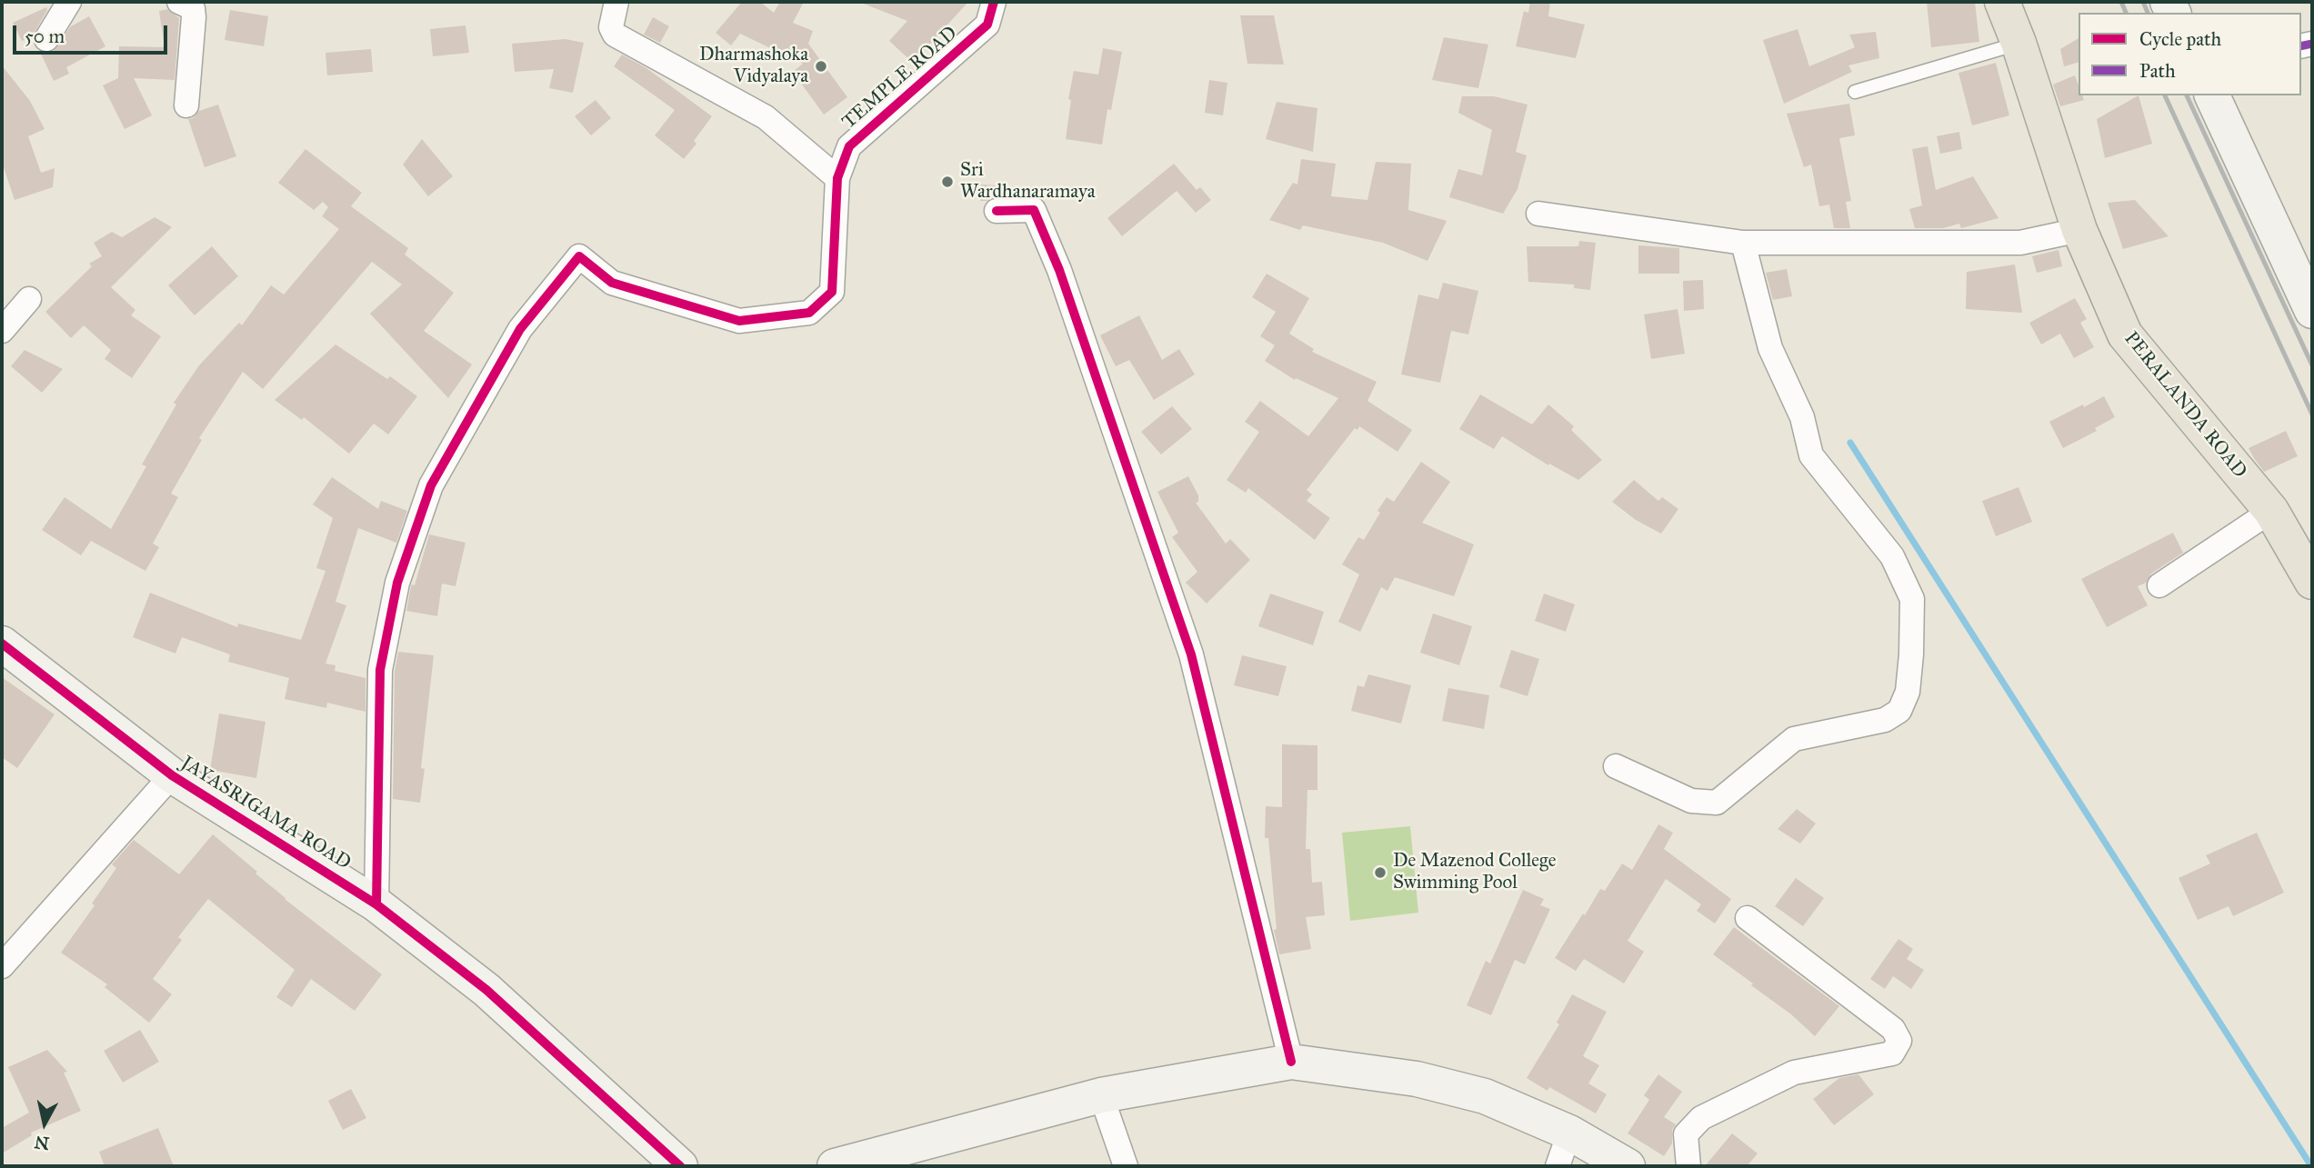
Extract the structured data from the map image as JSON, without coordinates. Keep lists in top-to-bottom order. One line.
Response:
{"streets":{"main road":["PERALANDA ROAD"],"street":["TEMPLE ROAD","JAYASRIGAMA ROAD"]},"crossings":[["TEMPLE ROAD","JAYASRIGAMA ROAD"]],"places":["Dharmashoka Vidyalaya","Sri Wardhanaramaya","De Mazenod College Swimming Pool"],"legend":["Cycle path","Path"],"scale_bar":"50 m","north":"bottom"}
